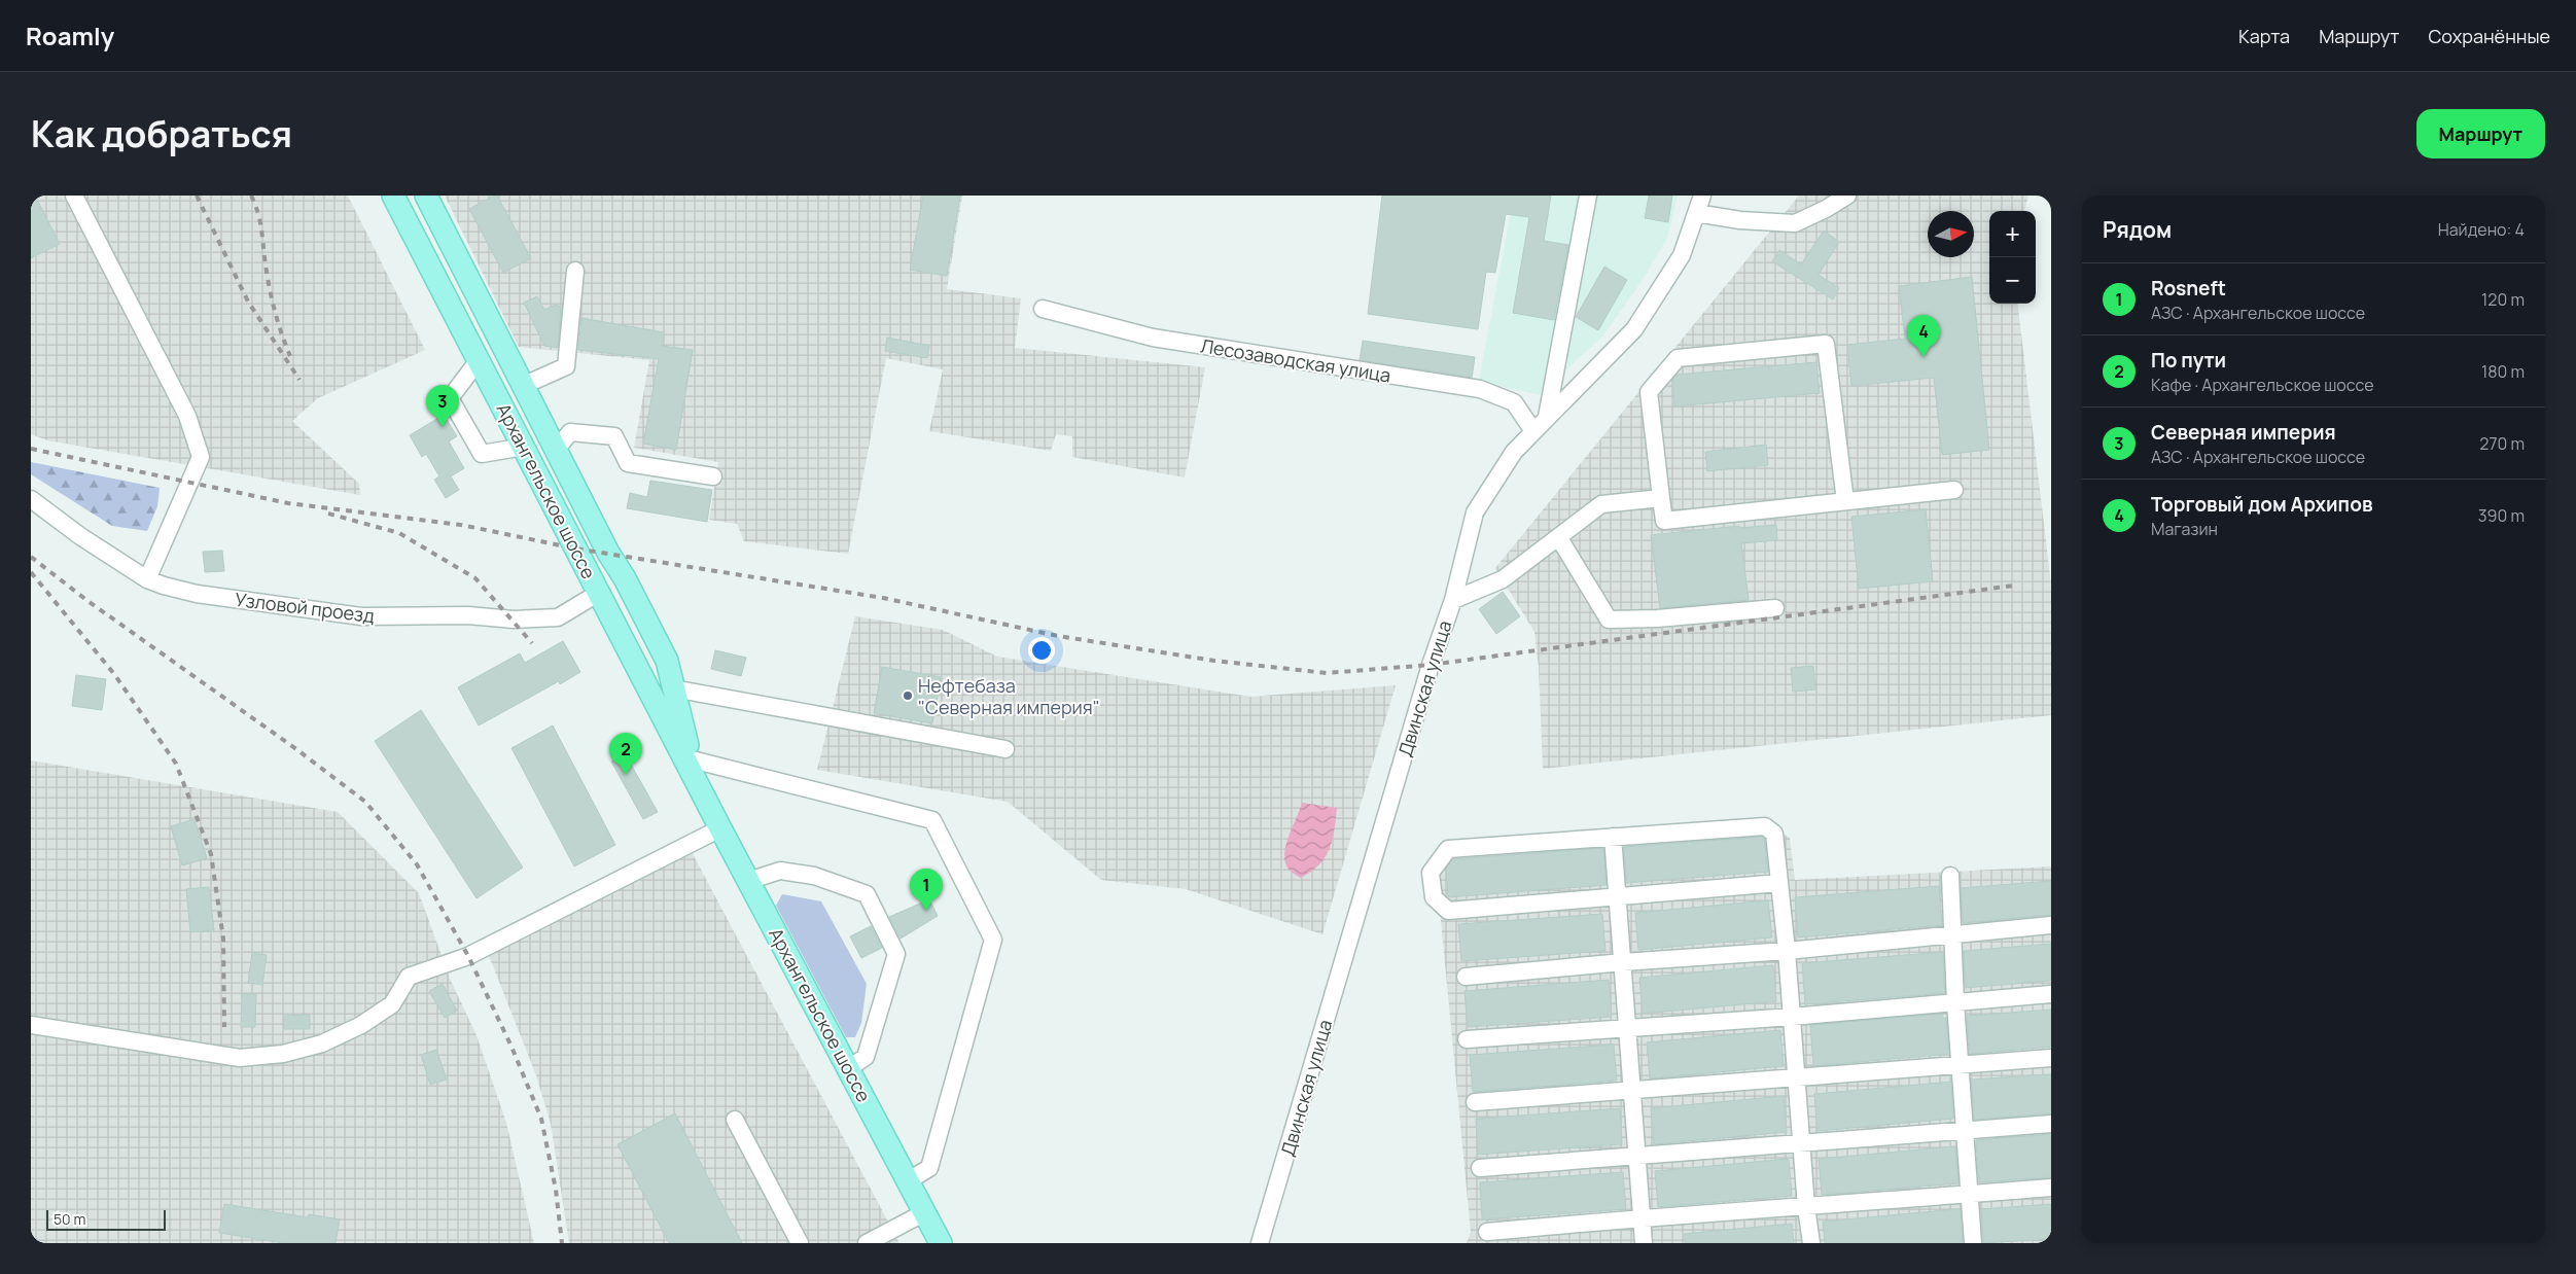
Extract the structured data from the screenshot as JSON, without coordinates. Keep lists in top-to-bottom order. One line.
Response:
{"streets":{"main road":["Архангельское шоссе"],"street":["Лесозаводская улица","Узловой проезд","Двинская улица"]},"crossings":[["Лесозаводская улица","Двинская улица"],["Архангельское шоссе","Узловой проезд"]],"places":["Нефтебаза \"Северная империя\""],"scale_bar":"50 m","north":"right","page":{"header":"Roamly","nav":["Карта","Маршрут","Сохранённые"],"title":"Как добраться","buttons":"Маршрут","heading":["Рядом","Найдено: 4"],"map_buttons":["+","−"],"list":[{"mark":"1","name":"Rosneft","note":"АЗС · Архангельское шоссе","value":"120 m"},{"mark":"2","name":"По пути","note":"Кафе · Архангельское шоссе","value":"180 m"},{"mark":"3","name":"Северная империя","note":"АЗС · Архангельское шоссе","value":"270 m"},{"mark":"4","name":"Торговый дом Архипов","note":"Магазин","value":"390 m"}],"pins":["4","3","2","1"],"scale":"50 m"}}
